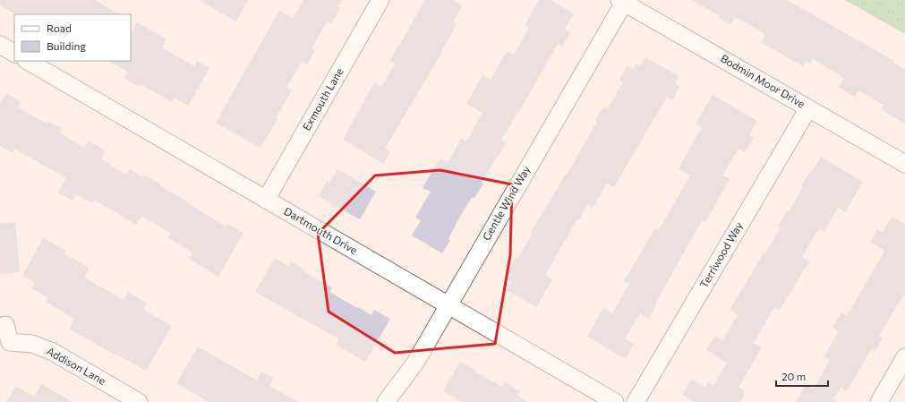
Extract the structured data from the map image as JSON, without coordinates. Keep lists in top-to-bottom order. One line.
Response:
{"streets":{"street":["Bodmin Moor Drive","Exmouth Lane","Gentle Wind Way","Dartmouth Drive","Terriwood Way","Addison Lane"]},"crossings":[["Bodmin Moor Drive","Gentle Wind Way"],["Bodmin Moor Drive","Terriwood Way"],["Exmouth Lane","Dartmouth Drive"],["Gentle Wind Way","Dartmouth Drive"]],"legend":["Road","Building"],"scale_bar":"20 m"}
